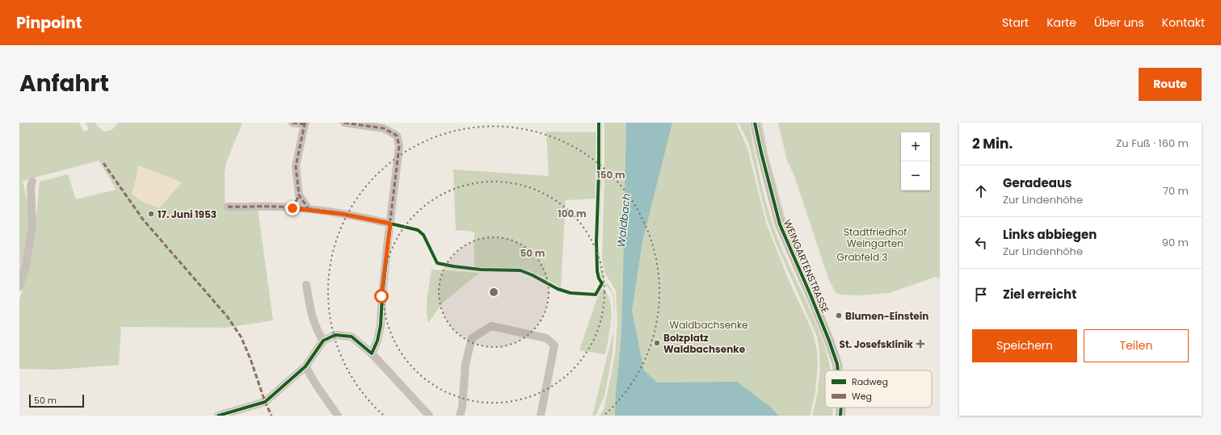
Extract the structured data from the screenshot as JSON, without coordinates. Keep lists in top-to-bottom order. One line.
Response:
{"streets":{"street":["WEINGARTENSTRASSE"]},"water":["Waldbach"],"parks":["Stadtfriedhof Weingarten","Grabfeld 3","Waldbachsenke"],"places":{"other":["17. Juni 1953","Blumen-Einstein","Bolzplatz Waldbachsenke"],"health":["St. Josefsklinik"]},"legend":["Radweg","Weg"],"scale_bar":"50 m","page":{"header":"Pinpoint","nav":["Start","Karte","Über uns","Kontakt"],"title":"Anfahrt","buttons":["Route",["Speichern","Teilen"]],"heading":["2 Min.","Zu Fuß · 160 m"],"map_buttons":["+","−"],"list":[["Geradeaus","Zur Lindenhöhe","70 m"],["Links abbiegen","Zur Lindenhöhe","90 m"],"Ziel erreicht"],"scale":"50 m"},"rings":["150 m","100 m","50 m"]}
